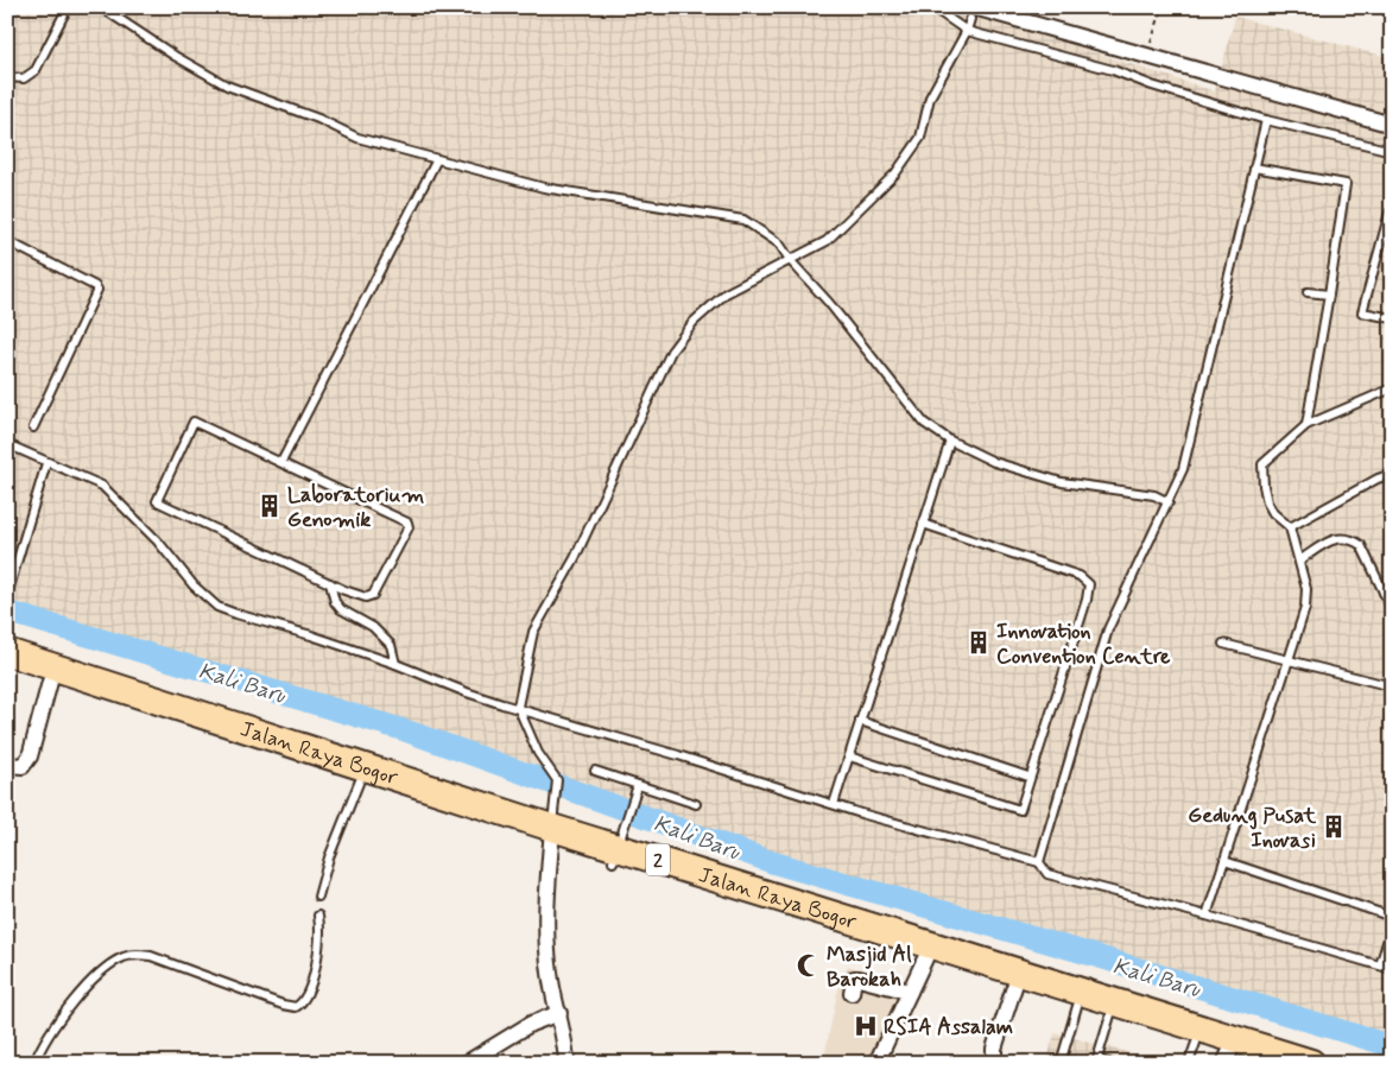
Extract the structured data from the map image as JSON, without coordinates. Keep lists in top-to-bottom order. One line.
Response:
{"streets":{"highway":["Jalan Raya Bogor","2"]},"water":["Kali Baru"],"places":{"building":["Laboratorium Genomik","Innovation Convention Centre","Gedung Pusat Inovasi"],"mosque":["Masjid Al Barokah"],"hospital":["RSIA Assalam"]}}
